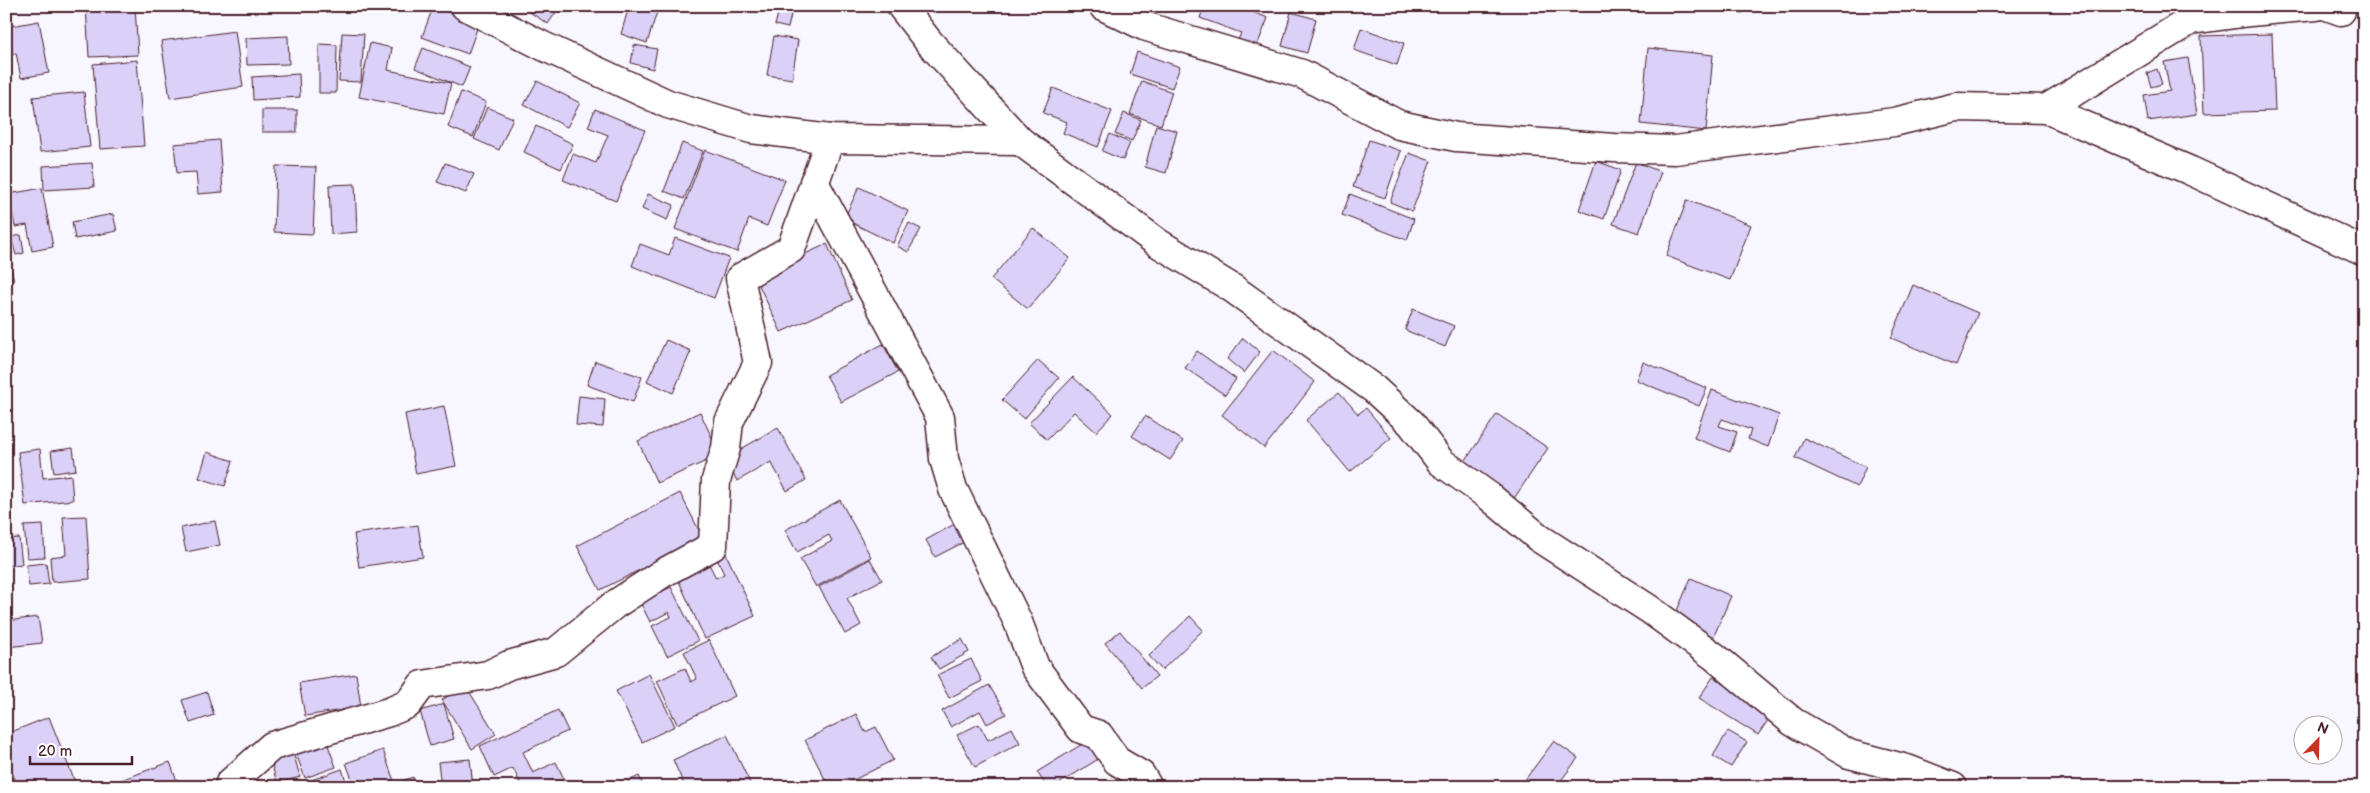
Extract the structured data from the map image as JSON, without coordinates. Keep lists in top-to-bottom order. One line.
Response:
{"scale_bar":"20 m","north":"top right"}
